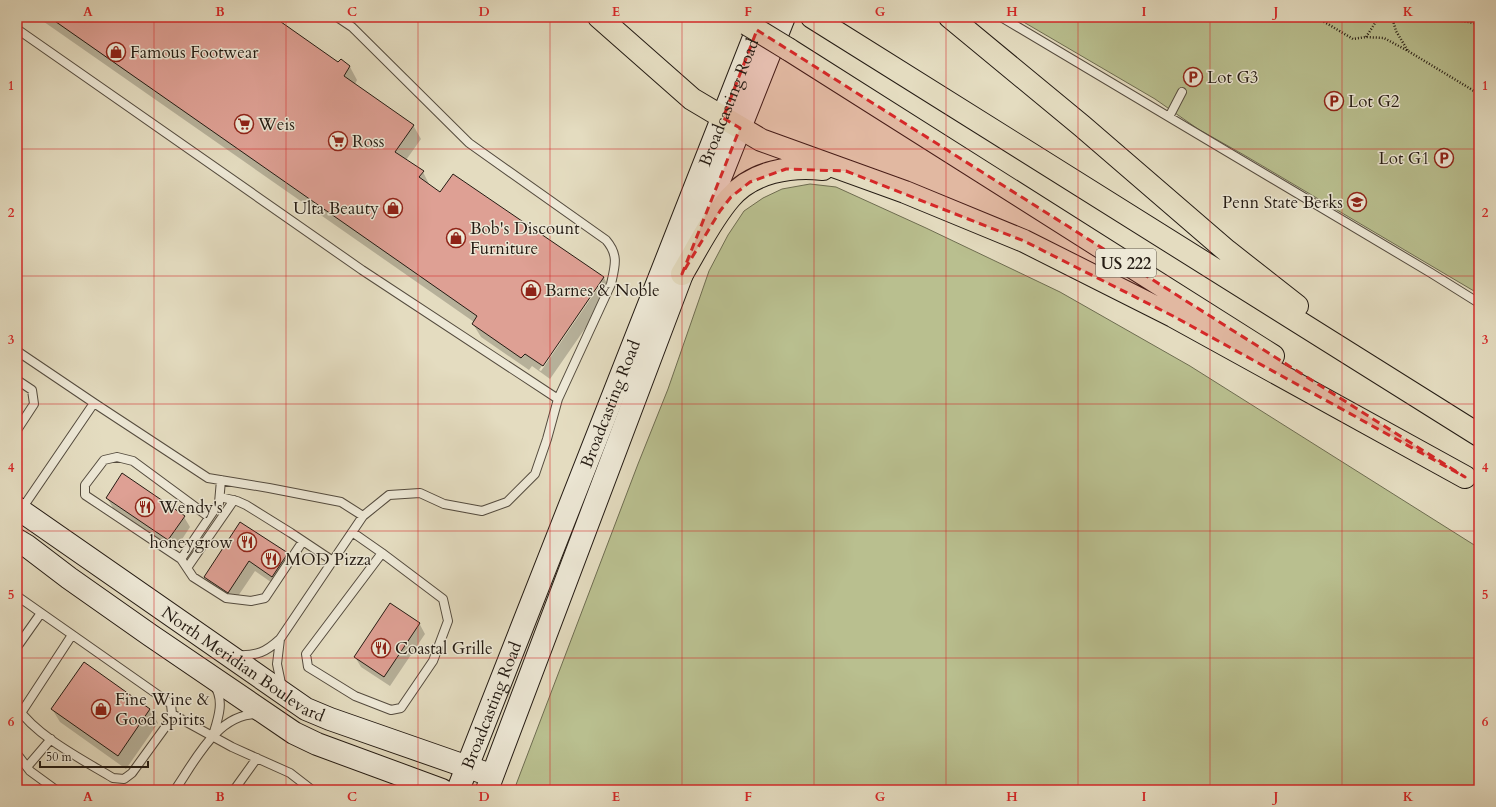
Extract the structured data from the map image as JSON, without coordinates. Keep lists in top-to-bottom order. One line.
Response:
{"streets":{"highway":["US 222"],"main road":["Broadcasting Road","North Meridian Boulevard"]},"crossings":[["Broadcasting Road","US 222"],["Broadcasting Road","North Meridian Boulevard"]],"places":{"shop":["Famous Footwear","Ulta Beauty","Bob's Discount Furniture","Barnes & Noble","Fine Wine & Good Spirits"],"parking":["Lot G3","Lot G2","Lot G1"],"supermarket":["Weis","Ross"],"school or university":["Penn State Berks"],"restaurant":["Wendy's","honeygrow","MOD Pizza","Coastal Grille"]},"scale_bar":"50 m","grid":{"columns":["A","B","C","D","E","F","G","H","I","J","K"],"rows":["1","2","3","4","5","6"]}}
